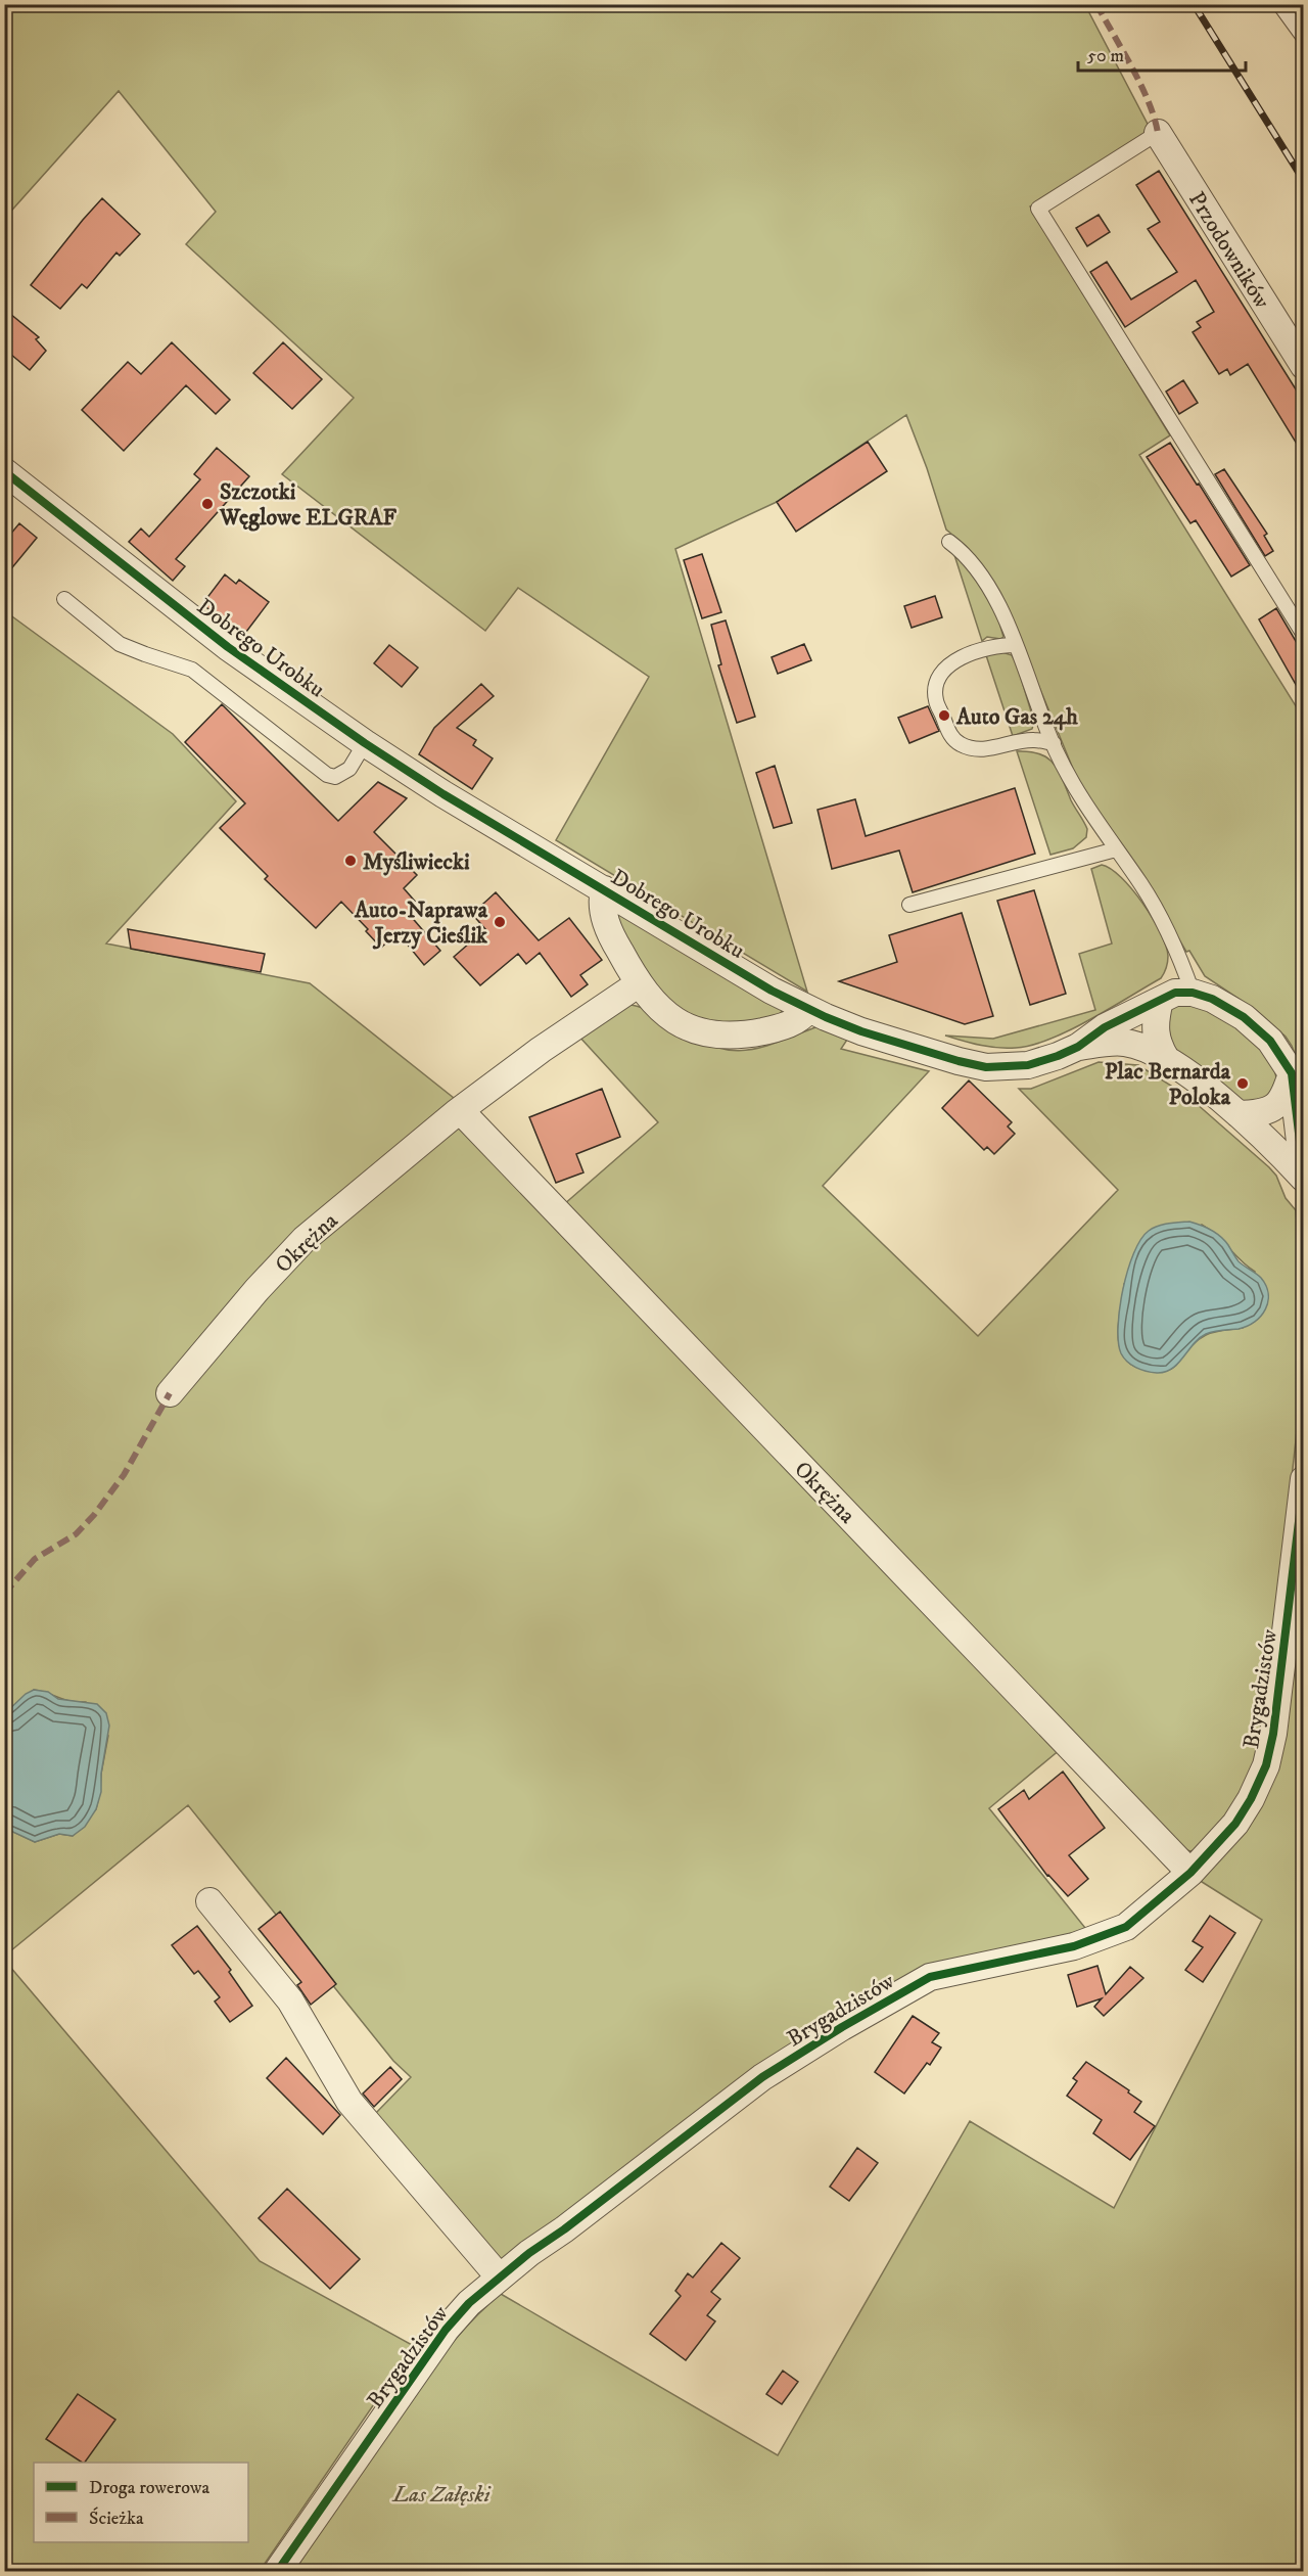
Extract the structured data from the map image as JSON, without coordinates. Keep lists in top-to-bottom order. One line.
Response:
{"streets":{"street":["Przodowników","Dobrego Urobku","Okrężna","Brygadzistów"]},"crossings":[["Okrężna","Brygadzistów"]],"parks":["Las Załęski"],"places":["Szczotki Węglowe ELGRAF","Auto Gas 24h","Myśliwiecki","Auto-Naprawa Jerzy Cieślik","Plac Bernarda Poloka"],"legend":["Droga rowerowa","Ścieżka"],"scale_bar":"50 m"}
